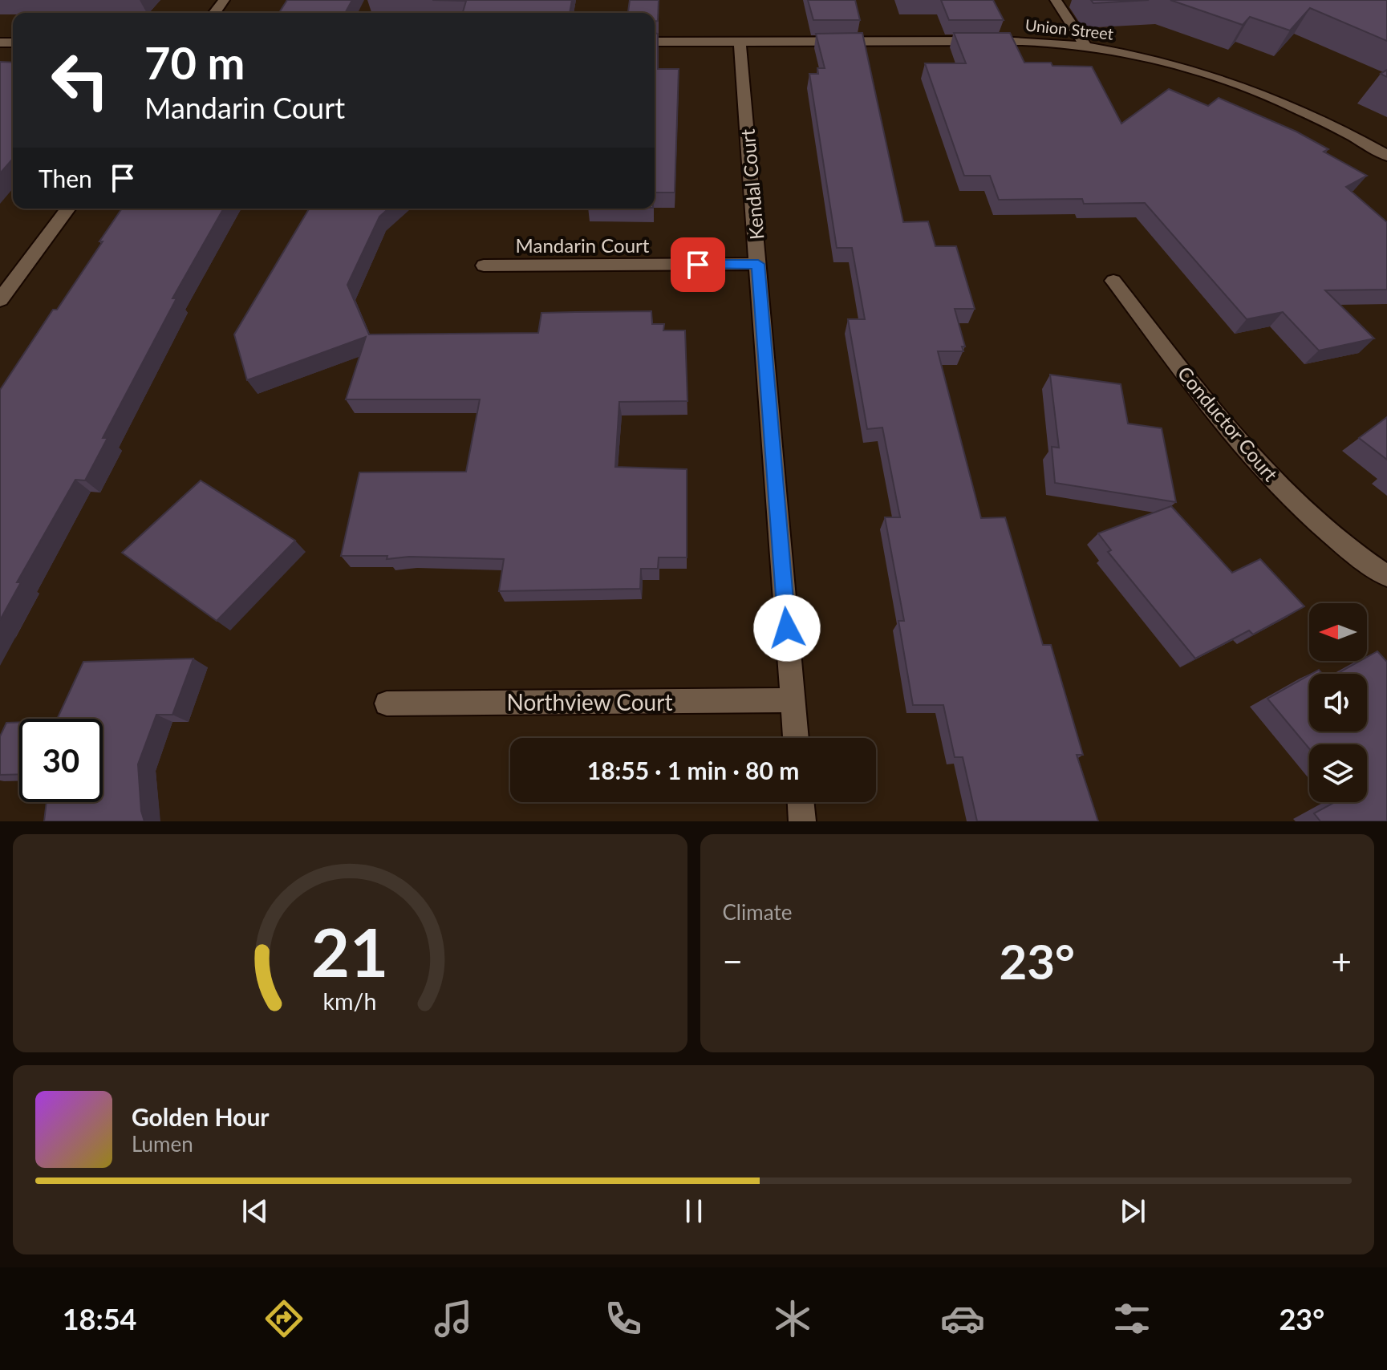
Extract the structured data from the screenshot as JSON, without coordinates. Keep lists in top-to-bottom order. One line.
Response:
{"streets":{"street":["Union Street","Kendal Court","Mandarin Court","Conductor Court","Northview Court"]},"crossings":[["Union Street","Kendal Court"],["Kendal Court","Mandarin Court"],["Kendal Court","Northview Court"]],"north":"left","page":{"turn":["70 m","Mandarin Court"],"then":"Then","limit":"30","trip":"18:55 · 1 min · 80 m","tile":"Climate","heat":["−","23°","+"],"song":["Golden Hour","Lumen"],"tabs":["18:54","23°"],"gauge":["21","km/h"]}}
